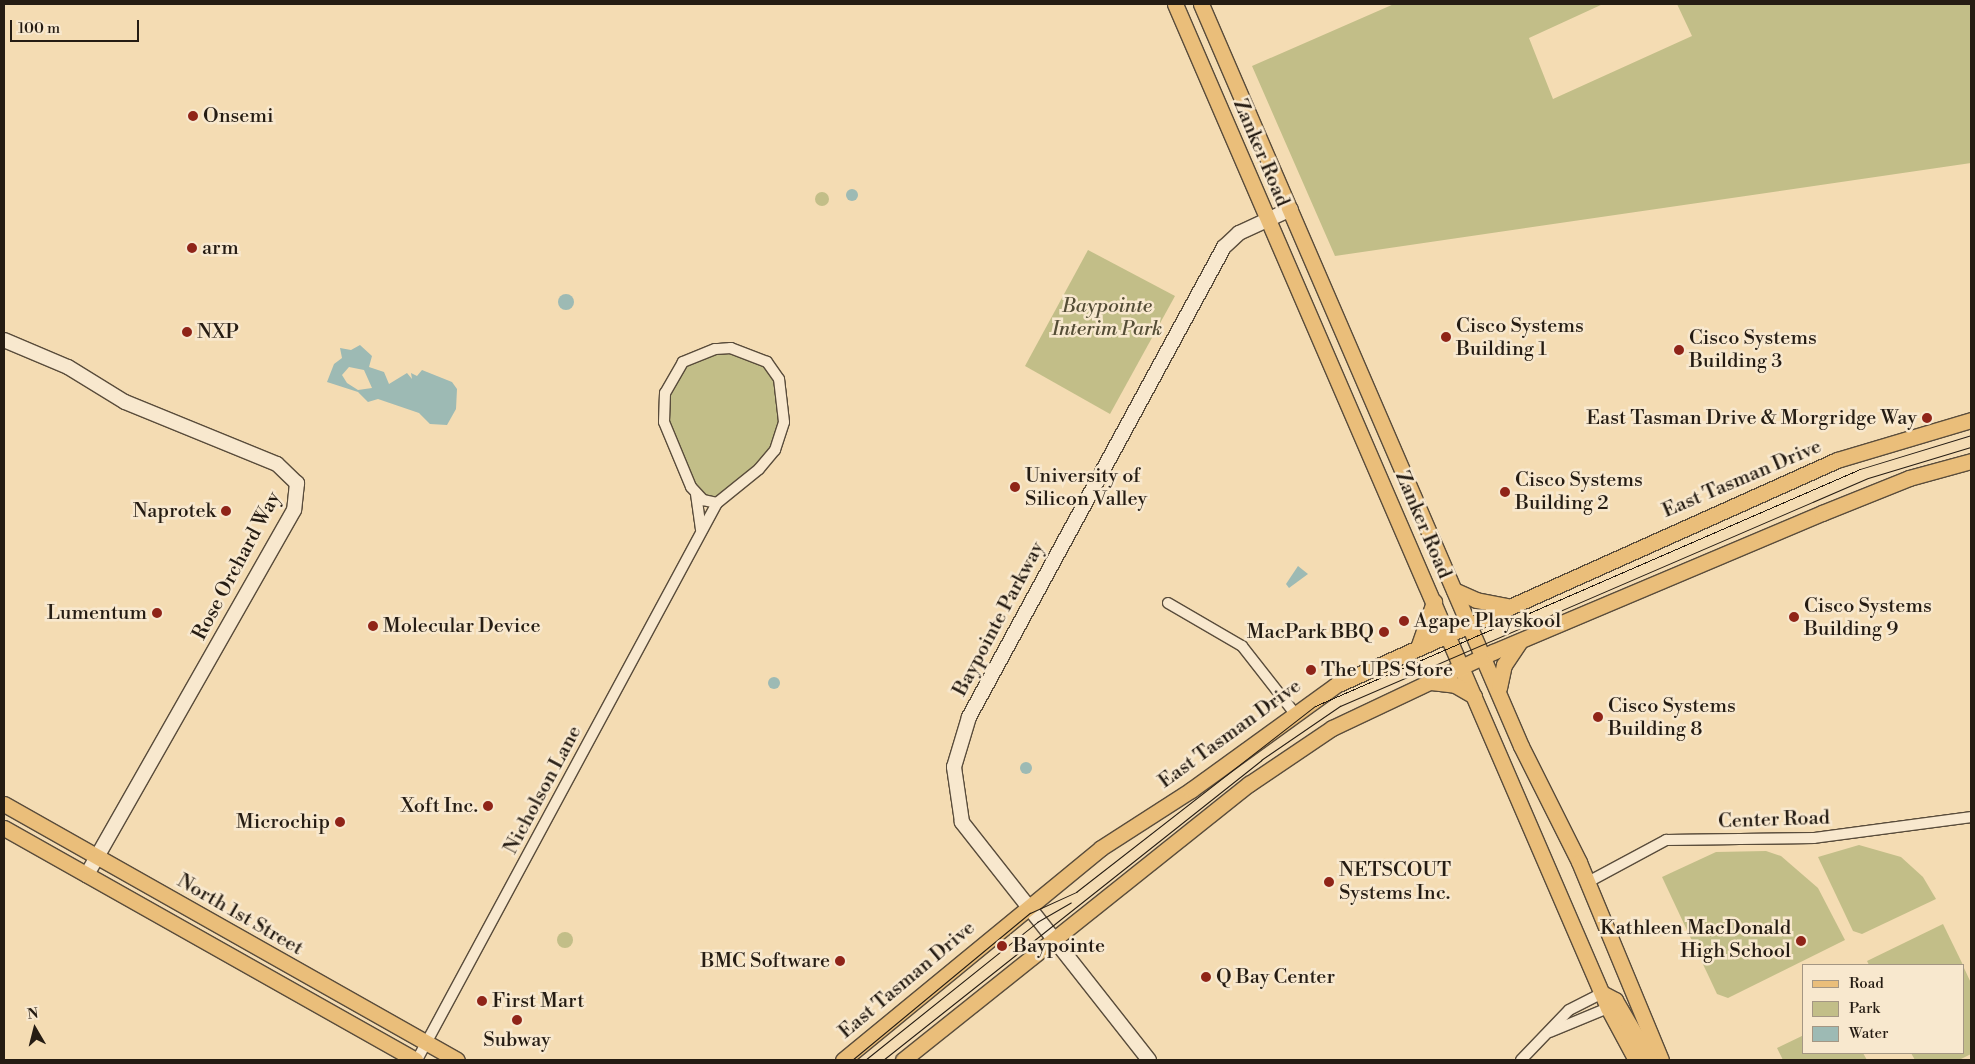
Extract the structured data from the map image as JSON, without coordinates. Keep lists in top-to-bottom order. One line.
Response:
{"streets":{"main road":["Zanker Road","East Tasman Drive","North 1st Street"],"street":["Rose Orchard Way","Baypointe Parkway","Nicholson Lane","Center Road"]},"crossings":[["Zanker Road","East Tasman Drive"],["Zanker Road","Baypointe Parkway"],["Zanker Road","Center Road"],["East Tasman Drive","Baypointe Parkway"],["Rose Orchard Way","North 1st Street"],["Nicholson Lane","North 1st Street"]],"parks":["Baypointe Interim Park"],"places":["Onsemi","arm","NXP","Cisco Systems Building 1","Cisco Systems Building 3","East Tasman Drive & Morgridge Way","University of Silicon Valley","Cisco Systems Building 2","Naprotek","Lumentum","Cisco Systems Building 9","Agape Playskool","Molecular Device","MacPark BBQ","The UPS Store","Cisco Systems Building 8","Xoft Inc.","Microchip","NETSCOUT Systems Inc.","Kathleen MacDonald High School","Baypointe","BMC Software","Q Bay Center","First Mart","Subway"],"legend":["Road","Park","Water"],"scale_bar":"100 m","north":"top"}
